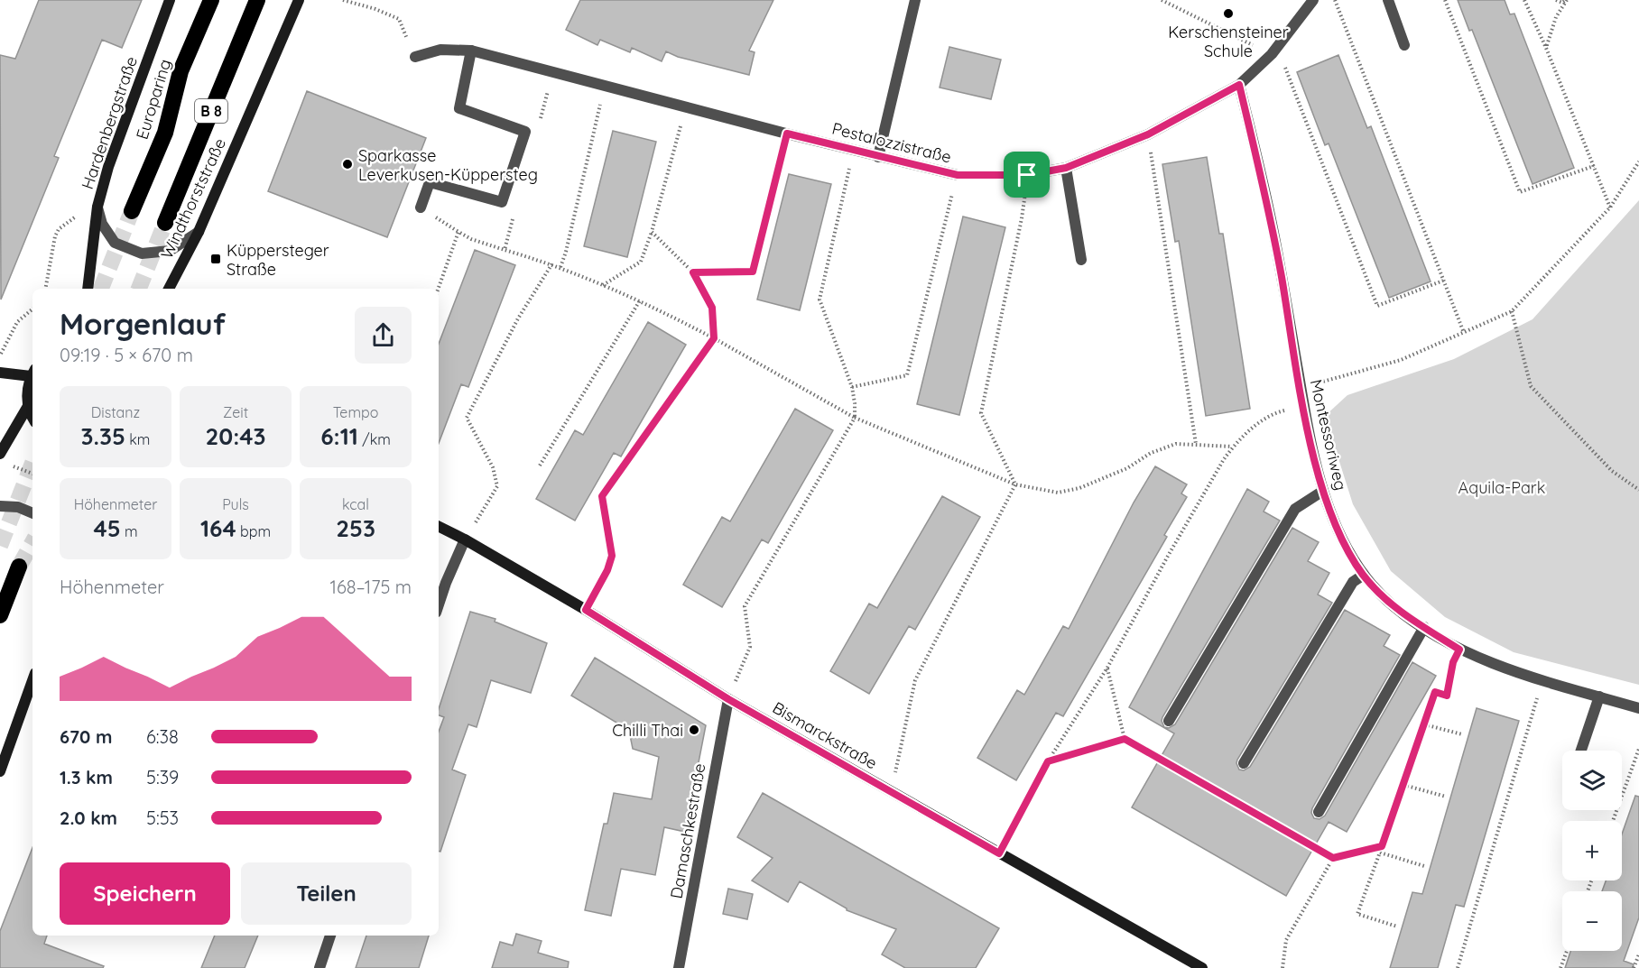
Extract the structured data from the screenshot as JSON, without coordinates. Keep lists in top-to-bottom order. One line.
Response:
{"streets":{"highway":["Europaring","B 8"],"main road":["Hardenbergstraße","Windthorststraße","Bismarckstraße"],"street":["Pestalozzistraße","Montessoriweg","Damaschkestraße"]},"crossings":[["Pestalozzistraße","Montessoriweg"],["Bismarckstraße","Damaschkestraße"]],"parks":["Aquila-Park"],"places":{"other":["Kerschensteiner Schule","Sparkasse Leverkusen-Küppersteg","Chilli Thai"],"transit":["Küppersteger Straße"]},"page":{"heading":["Morgenlauf","09:19 · 5 × 670 m"],"stats":[["Distanz","3.35 km"],["Zeit","20:43"],["Tempo","6:11 /km"],["Höhenmeter","45 m"],["Puls","164 bpm"],["kcal","253"]],"chart":["Höhenmeter","168–175 m"],"list":[{"name":"670 m","note":"6:38"},{"name":"1.3 km","note":"5:39"},{"name":"2.0 km","note":"5:53"}],"map_buttons":["+","−"],"buttons":["Speichern","Teilen"]}}
